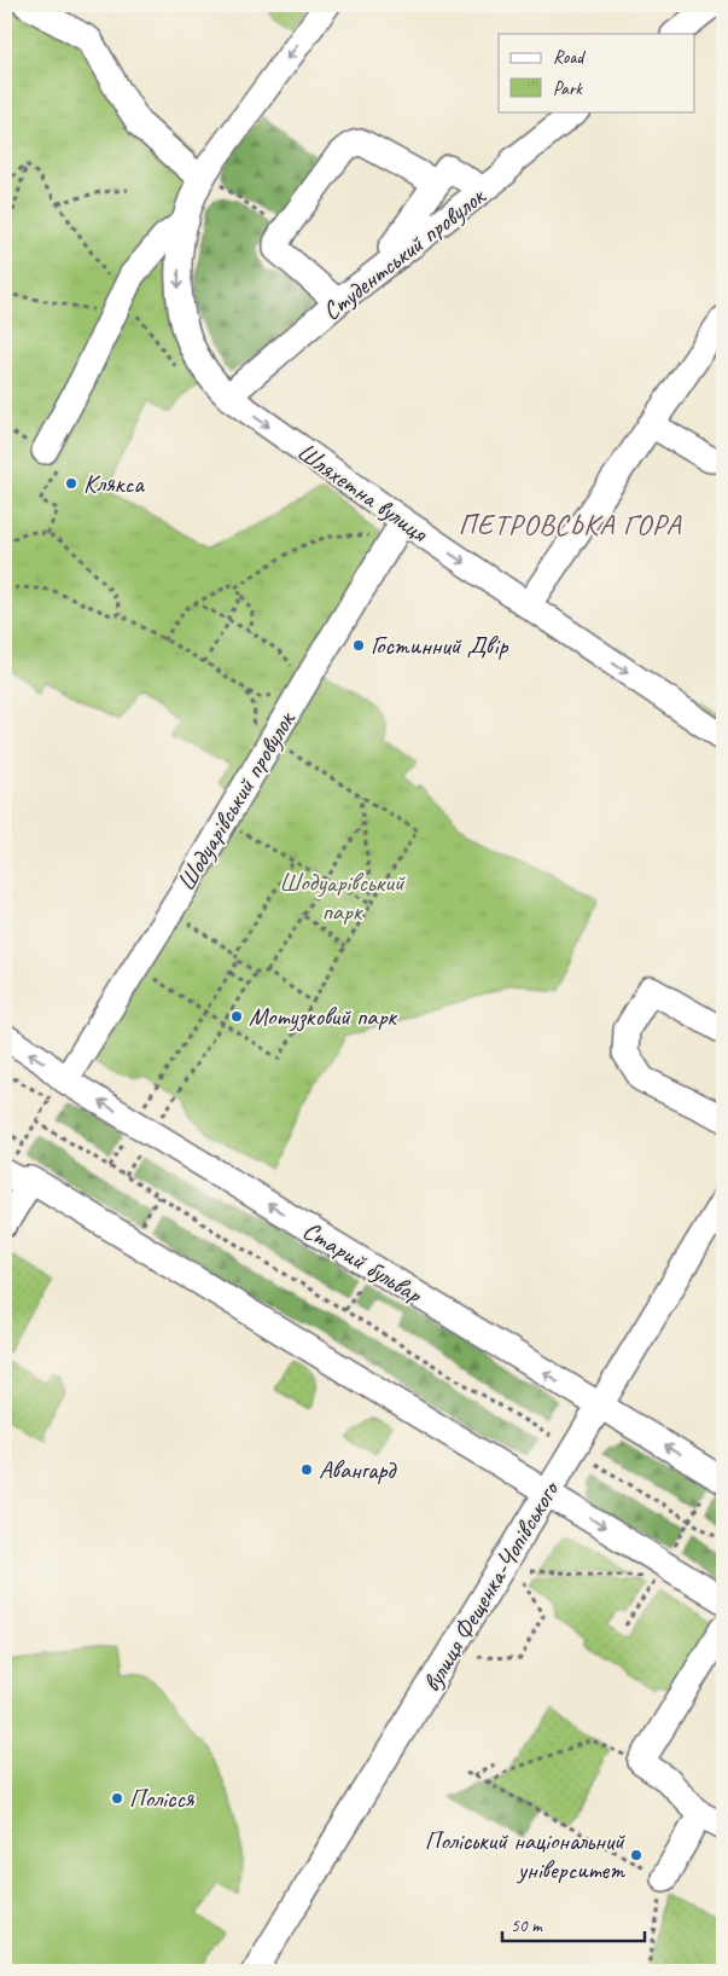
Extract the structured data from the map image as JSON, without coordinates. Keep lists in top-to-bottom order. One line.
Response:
{"streets":{"street":["Студентський провулок","Шляхетна вулиця","Шодуарівський провулок","Старий бульвар","вулиця Фещенка-Чопівського"]},"crossings":[["Студентський провулок","Шляхетна вулиця"],["Шляхетна вулиця","Шодуарівський провулок"],["Шодуарівський провулок","Старий бульвар"],["Старий бульвар","вулиця Фещенка-Чопівського"]],"one_way":["Шляхетна вулиця"],"districts":["ПЕТРОВСЬКА ГОРА"],"parks":["Шодуарівський парк"],"places":["Клякса","Гостинний Двір","Мотузковий парк","Авангард","Полісся","Поліський національний університет"],"legend":["Road","Park"],"scale_bar":"50 m"}
